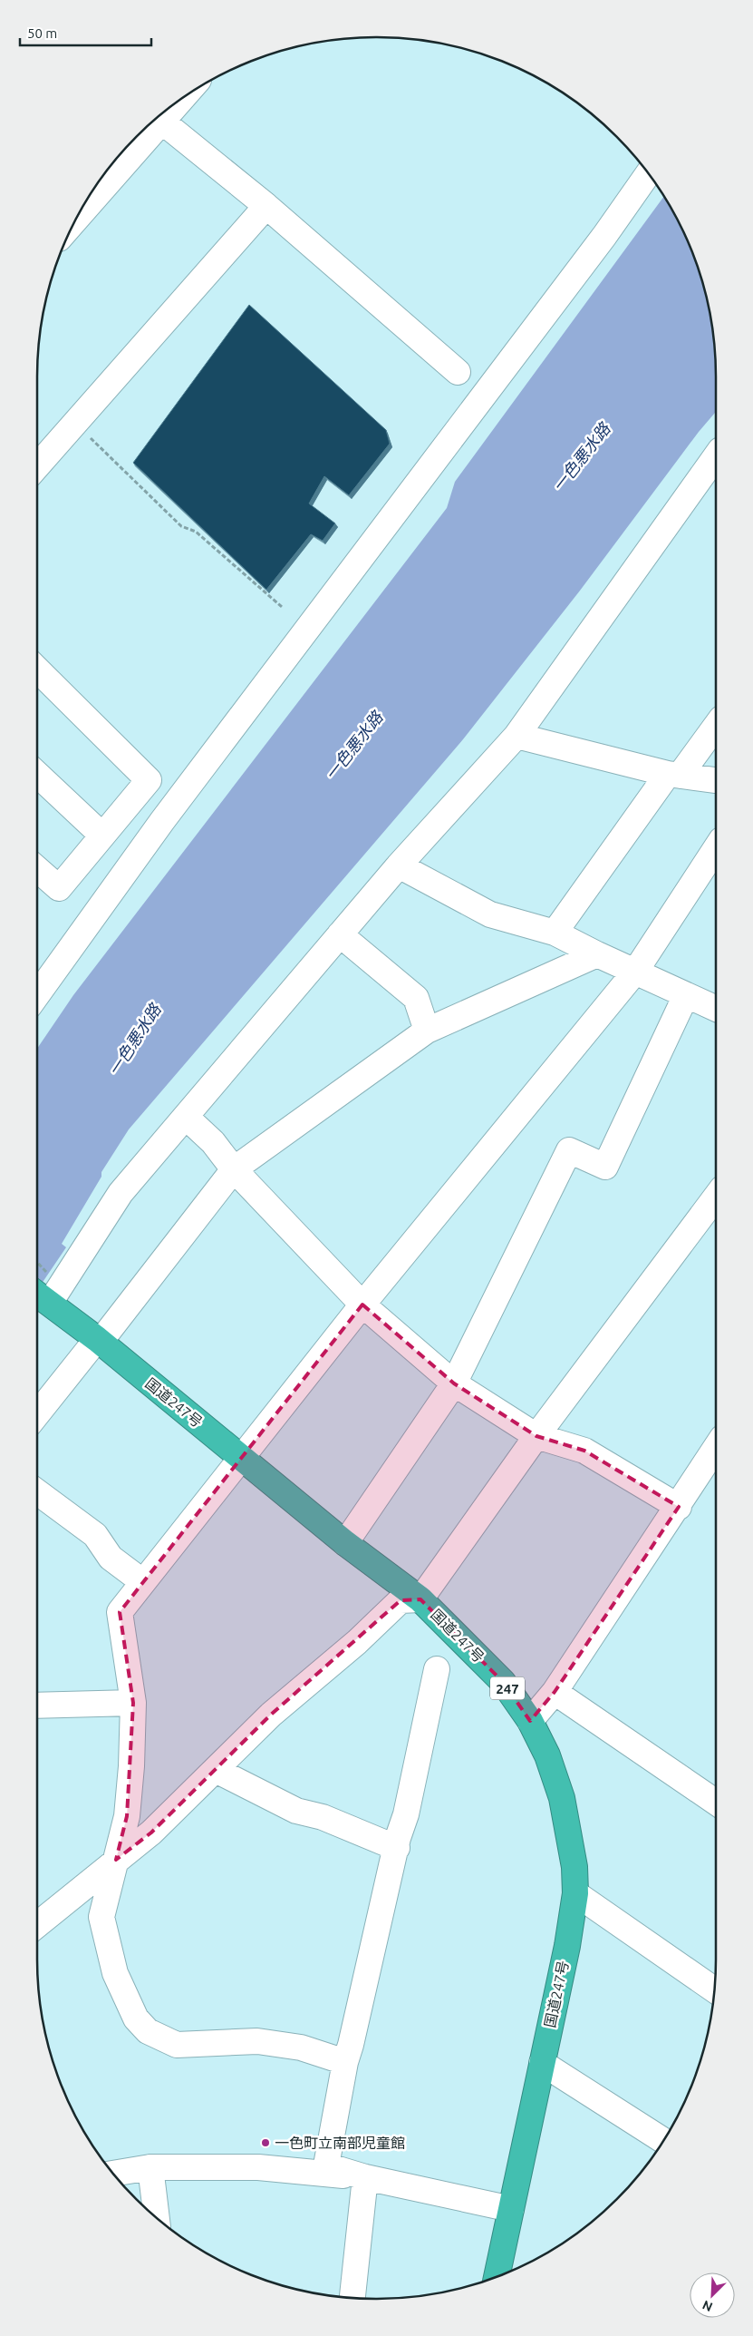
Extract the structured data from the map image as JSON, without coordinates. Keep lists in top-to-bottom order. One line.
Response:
{"streets":{"highway":["国道247号","247"]},"water":["一色悪水路"],"places":["一色町立南部児童館"],"scale_bar":"50 m","north":"bottom left"}
